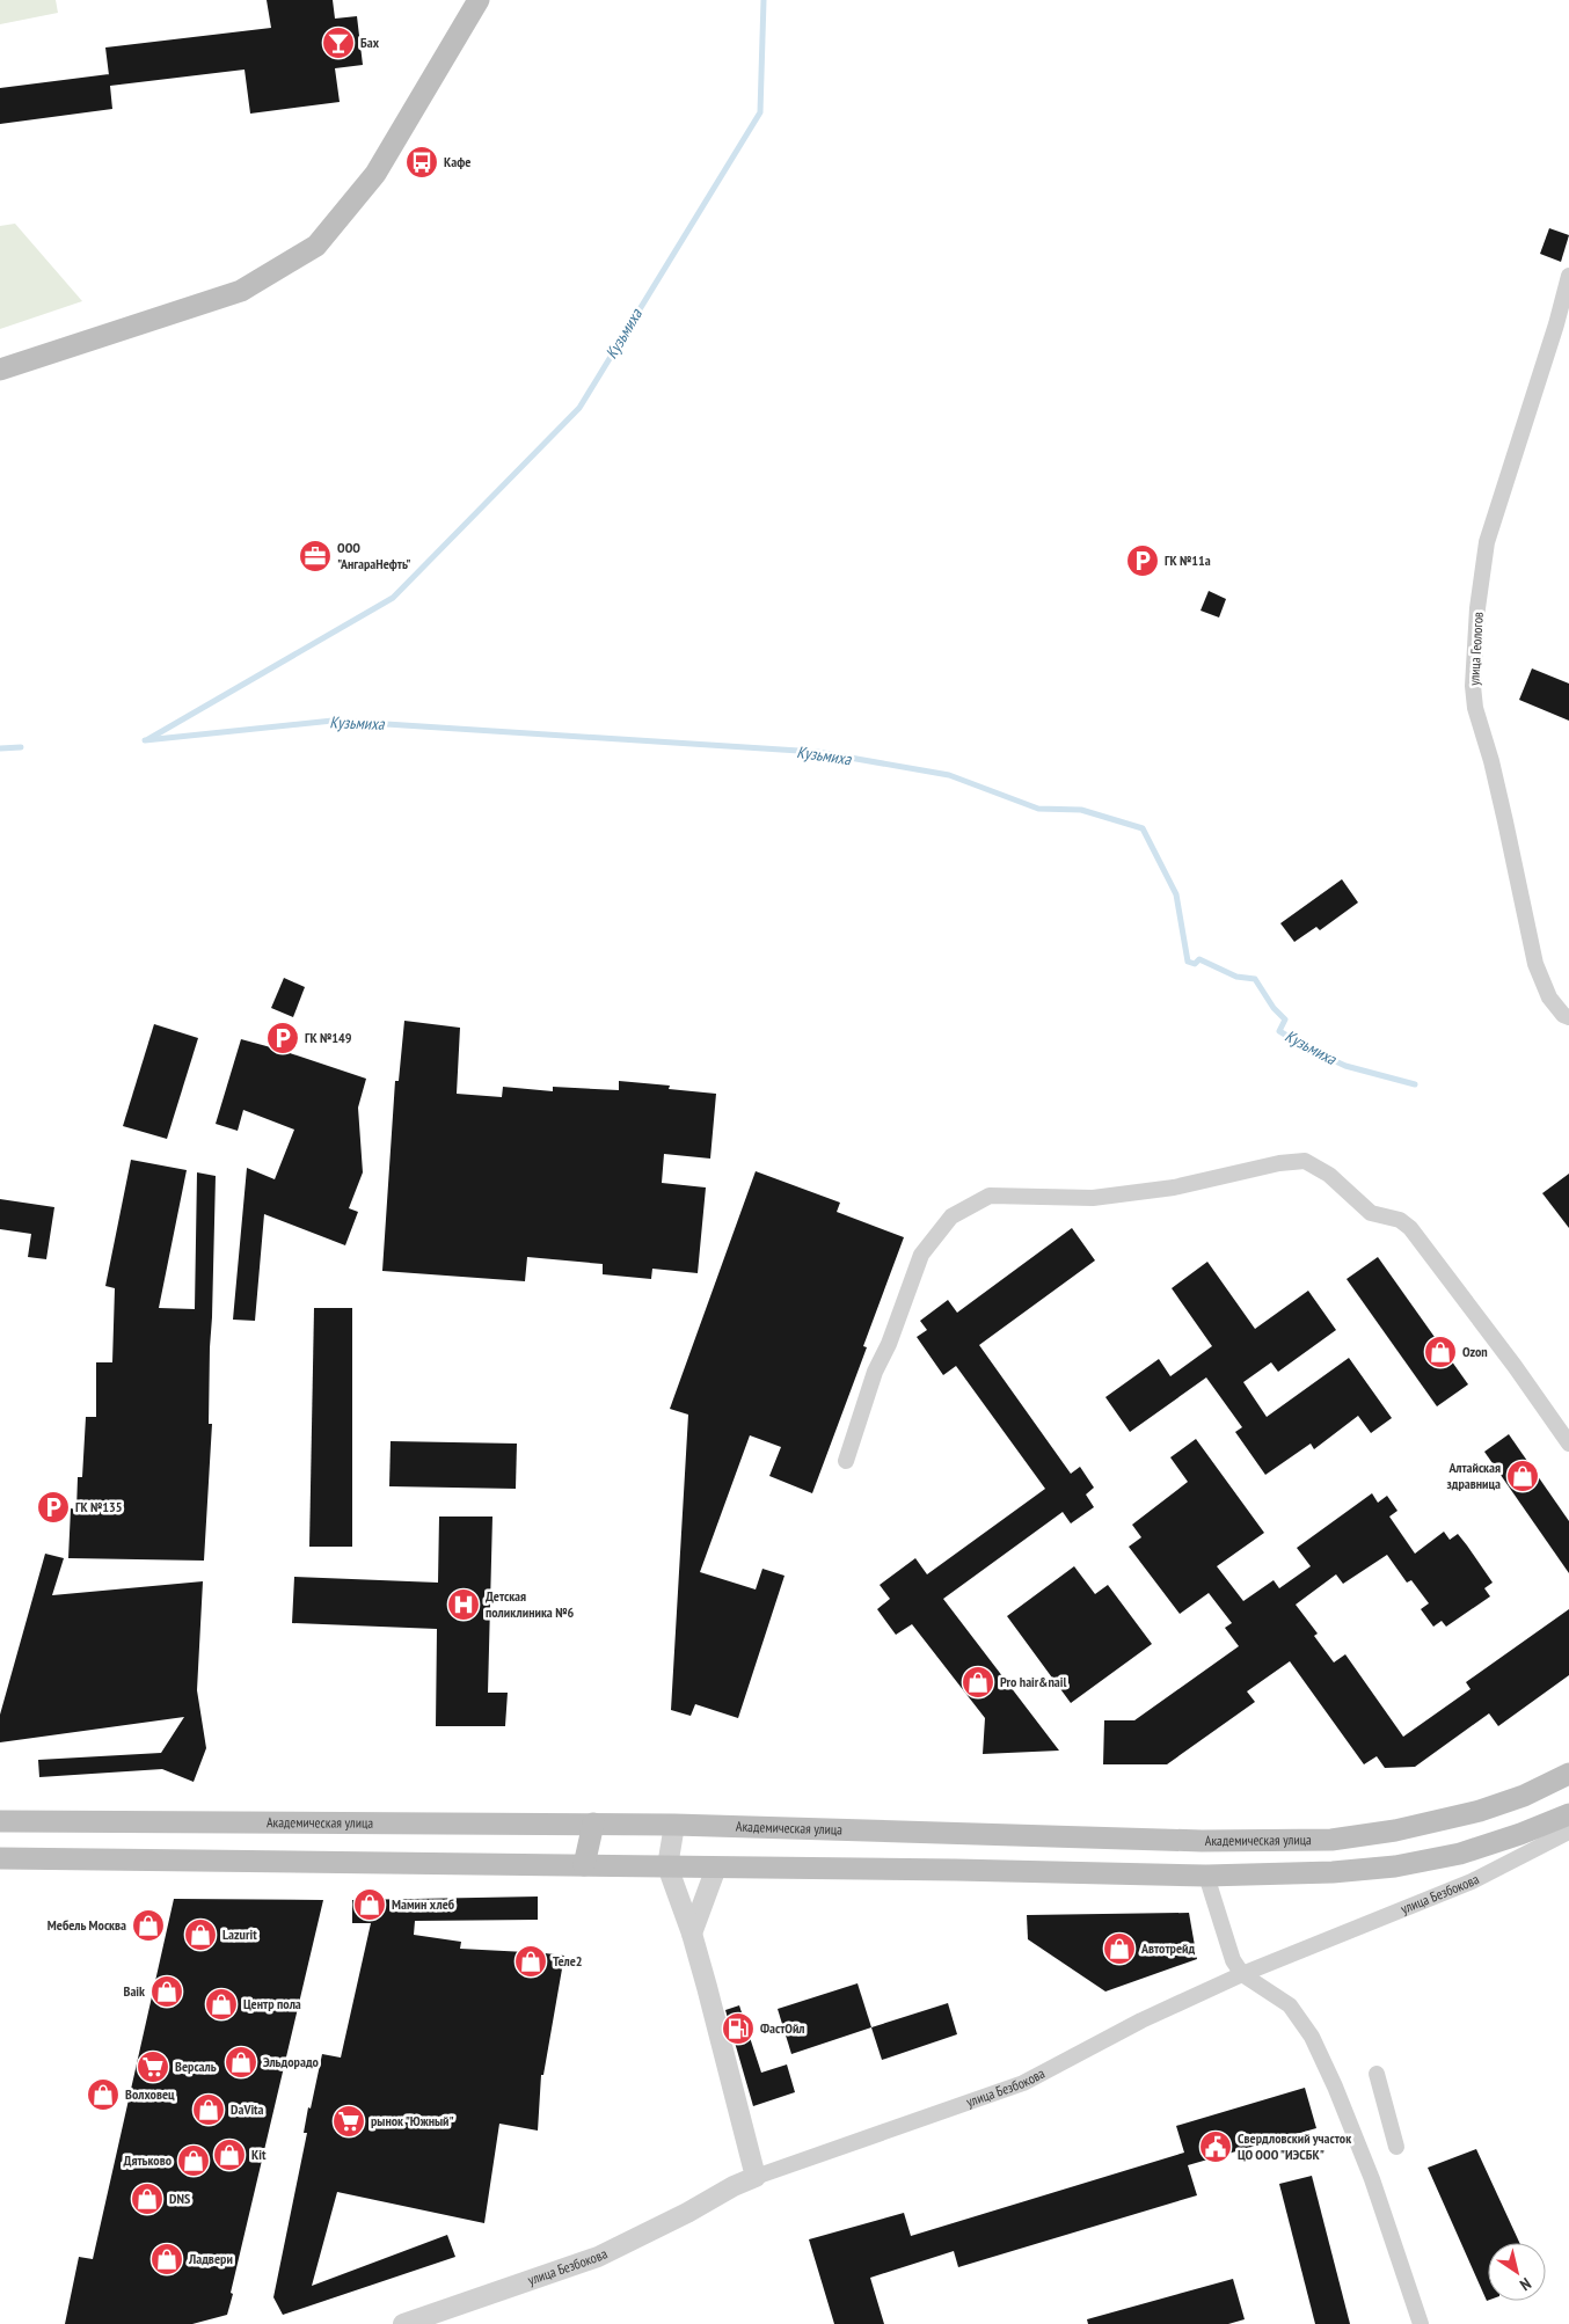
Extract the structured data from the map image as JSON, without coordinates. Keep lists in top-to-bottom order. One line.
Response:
{"streets":{"main road":["Академическая улица"],"street":["улица Геологов","улица Безбокова"]},"water":["Кузьмиха"],"places":{"bar":["Бах"],"bus stop":["Кафе"],"office":["ООО \"АнгараНефть\""],"parking":["ГК №11а","ГК №149","ГК №135"],"shop":["Ozon","Алтайская здравница","Pro hair&nail","Мамин хлеб","Мебель Москва","Lazurit","Автотрейд","Теле2","Baik","Центр пола","Эльдорадо","Волховец","DaVita","Kit","Дятьково","DNS","Ладвери"],"hospital":["Детская поликлиника №6"],"fuel station":["ФастОйл"],"supermarket":["Версаль","рынок \"Южный\""],"public building":["Свердловский участок ЦО ООО \"ИЭСБК\""]},"north":"bottom right"}
